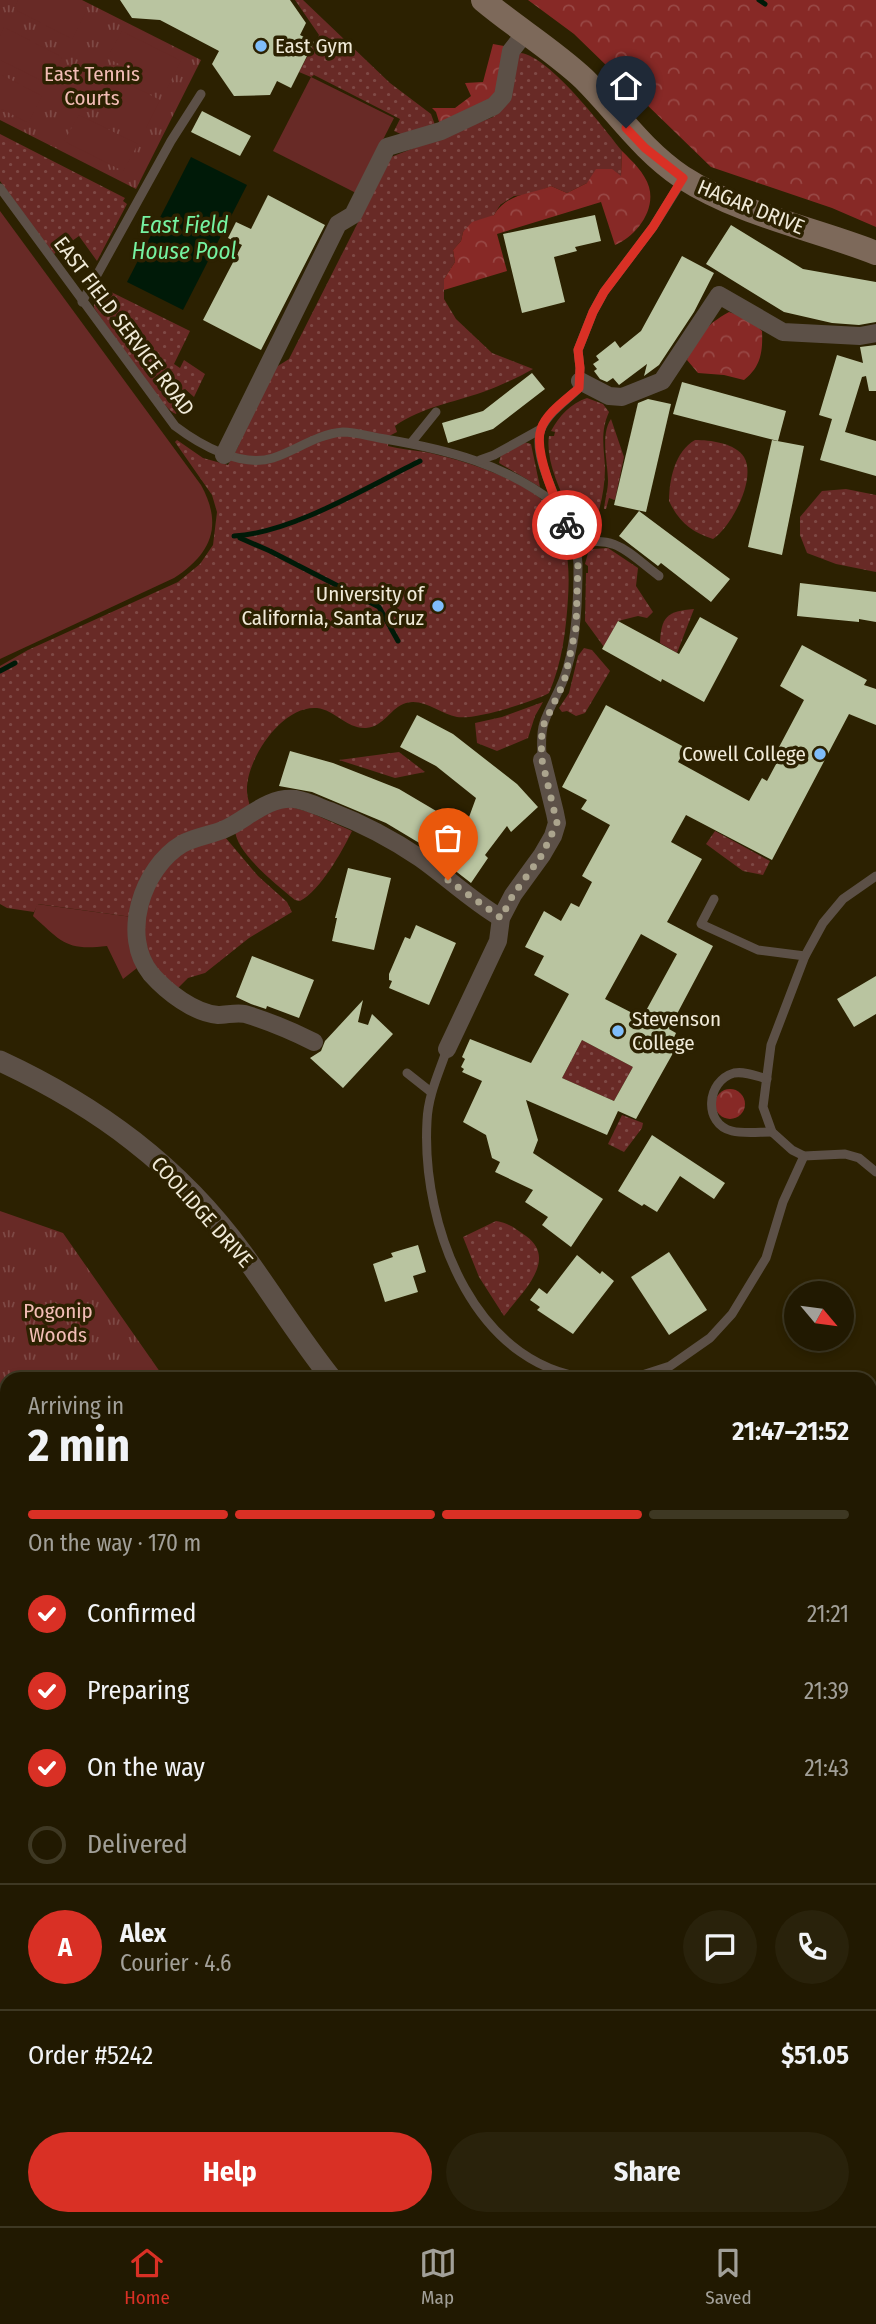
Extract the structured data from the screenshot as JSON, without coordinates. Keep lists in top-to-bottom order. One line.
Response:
{"streets":{"main road":["HAGAR DRIVE"],"street":["COOLIDGE DRIVE"],"lane":["EAST FIELD SERVICE ROAD"]},"water":["East Field House Pool"],"parks":["East Tennis Courts","Pogonip Woods"],"places":["East Gym","University of California, Santa Cruz","Cowell College","Stevenson College"],"north":"bottom right","page":{"heading":["2 min","Arriving in","21:47–21:52"],"panel":["Alex","Courier · 4.6","Order #5242","$51.05"],"bar":"On the way · 170 m","list":[["Confirmed","21:21"],["Preparing","21:39"],["On the way","21:43"],"Delivered"],"round":"A","buttons":["Help","Share"],"tabs":["Home","Map","Saved"]}}
